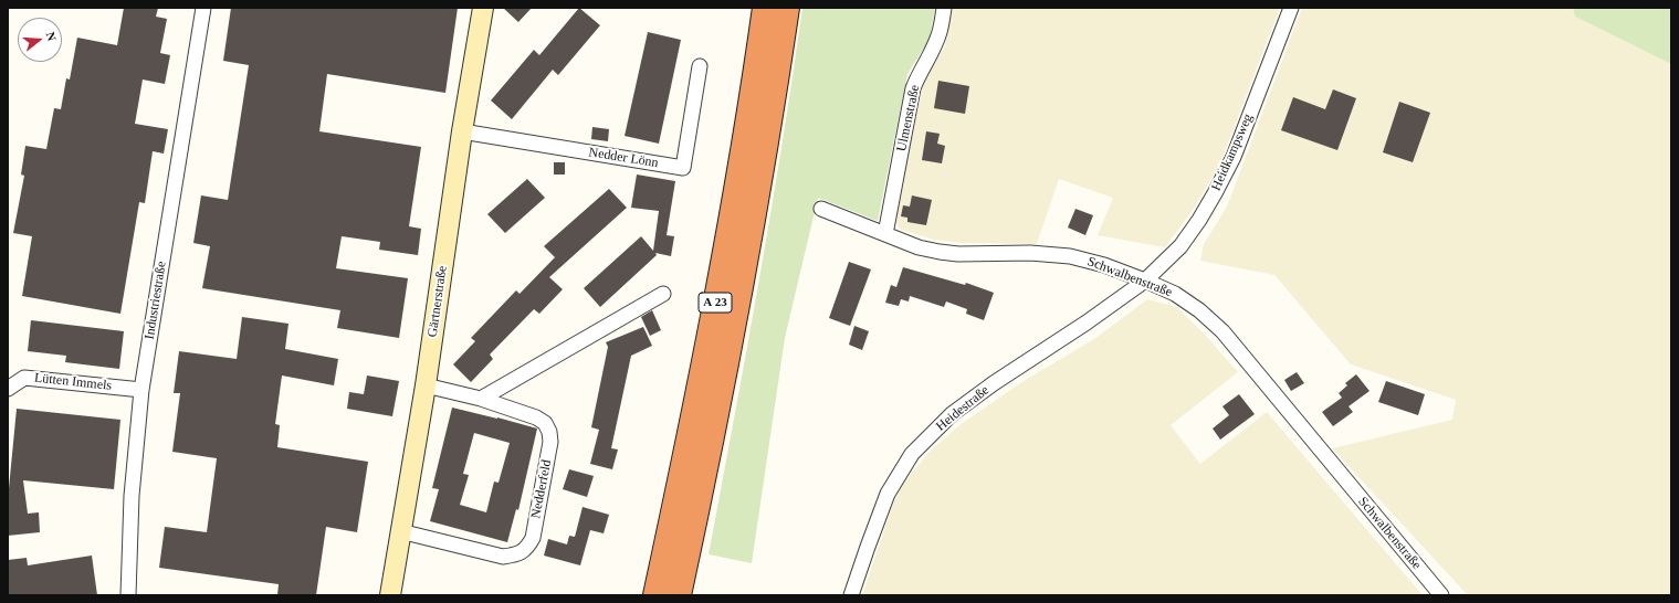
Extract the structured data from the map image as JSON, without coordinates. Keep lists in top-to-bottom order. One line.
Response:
{"streets":{"highway":["A 23"],"street":["Ulmenstraße","Heidkampsweg","Nedder Lönn","Schwalbenstraße","Industriestraße","Gärtnerstraße","Lütten Immels","Heidestraße","Nedderfeld"]},"crossings":[["Ulmenstraße","Schwalbenstraße"],["Heidkampsweg","Schwalbenstraße"],["Heidkampsweg","Heidestraße"],["Nedder Lönn","Gärtnerstraße"],["Schwalbenstraße","Heidestraße"],["Industriestraße","Lütten Immels"],["Gärtnerstraße","Nedderfeld"]],"north":"right"}
